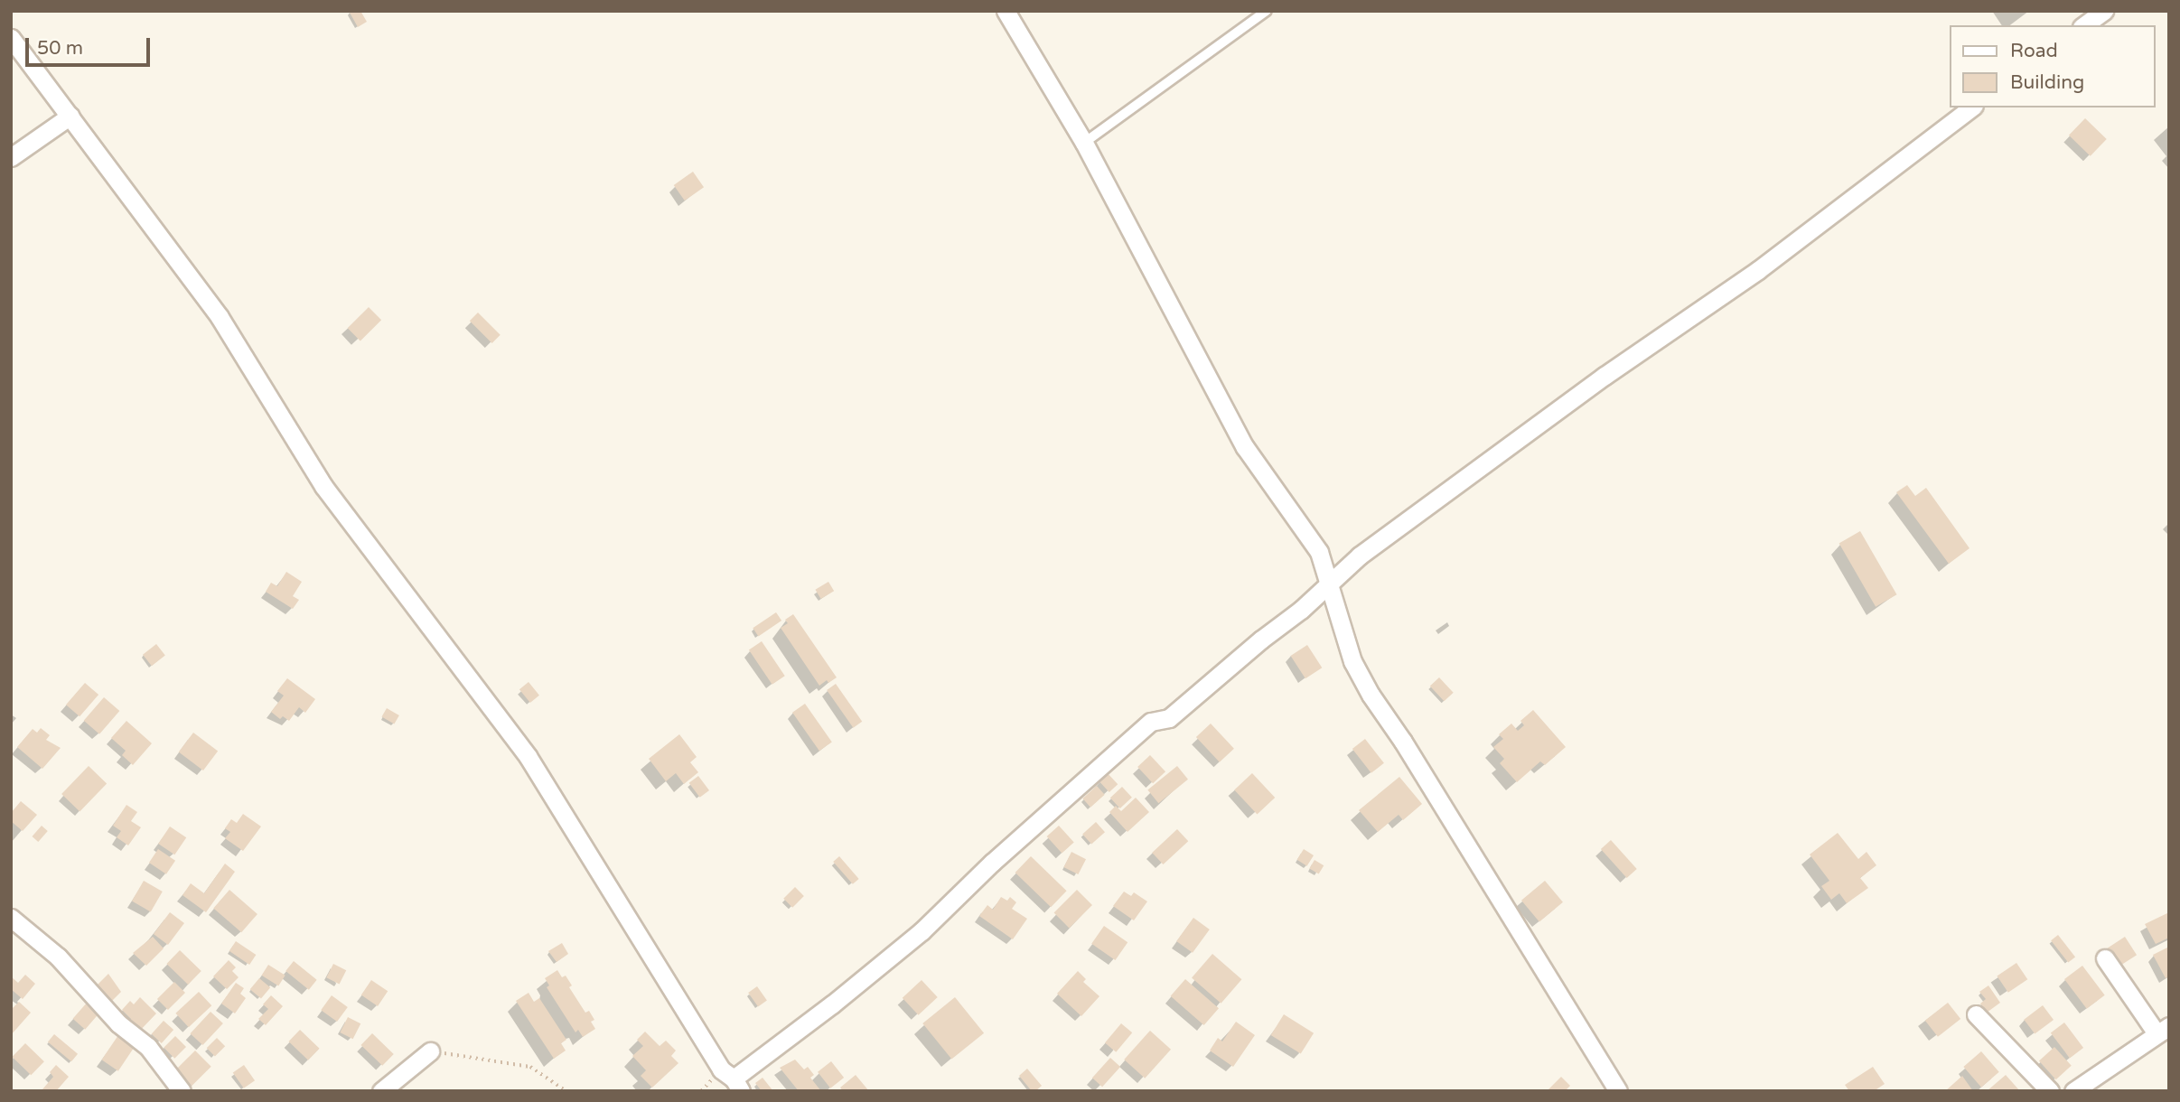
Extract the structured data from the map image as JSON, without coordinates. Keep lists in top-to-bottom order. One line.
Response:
{"legend":["Road","Building"],"scale_bar":"50 m"}
